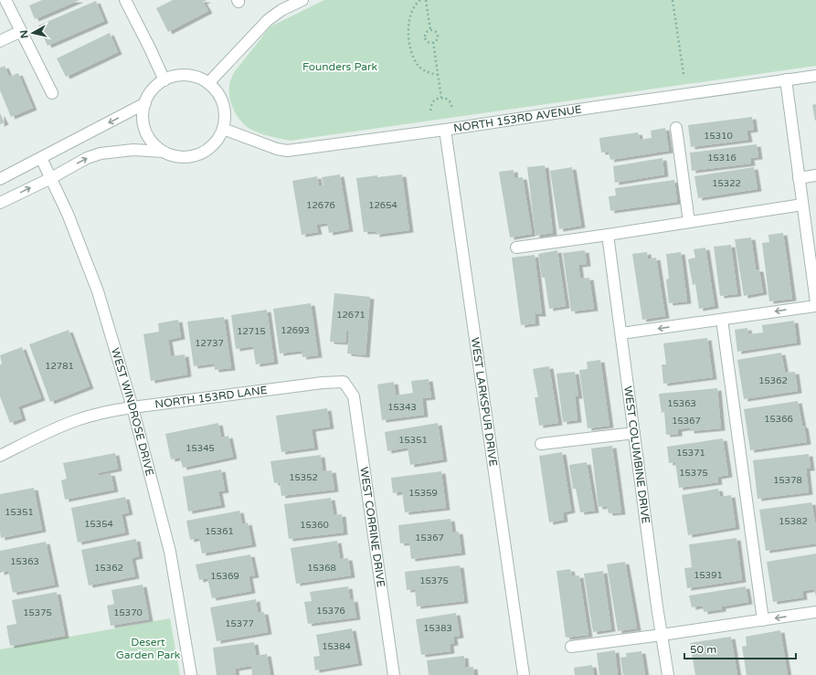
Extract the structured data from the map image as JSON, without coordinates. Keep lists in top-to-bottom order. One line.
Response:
{"streets":{"street":["NORTH 153RD AVENUE","NORTH 153RD LANE","WEST LARKSPUR DRIVE","WEST WINDROSE DRIVE","WEST COLUMBINE DRIVE","WEST CORRINE DRIVE"]},"crossings":[["NORTH 153RD AVENUE","WEST LARKSPUR DRIVE"],["NORTH 153RD LANE","WEST WINDROSE DRIVE"],["NORTH 153RD LANE","WEST CORRINE DRIVE"]],"parks":["Founders Park","Desert Garden Park"],"house_numbers":["15310","15316","15322","12676","12654","12671","12693","12715","12737","12781","15362","15363","15343","15366","15367","15351","15345","15371","15375","15352","15378","15359","15351","15382","15354","15360","15361","15367","15363","15362","15368","15391","15369","15375","15376","15375","15370","15377","15383","15384"],"scale_bar":"50 m","north":"left"}
